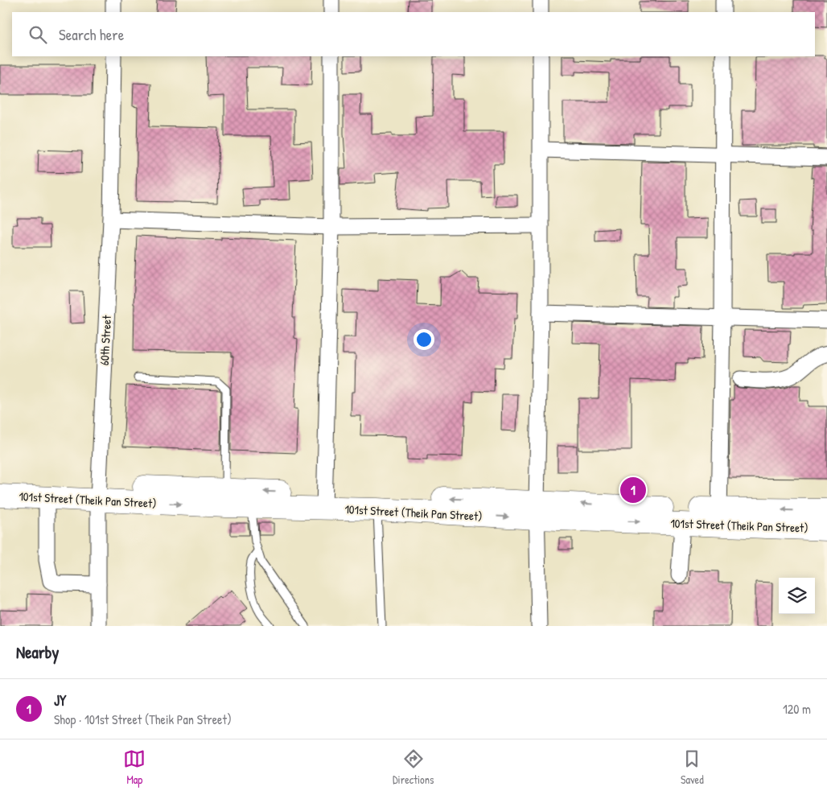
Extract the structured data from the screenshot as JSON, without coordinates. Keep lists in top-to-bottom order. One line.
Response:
{"streets":{"main road":["101st Street (Theik Pan Street)"],"street":["60th Street"]},"crossings":[["60th Street","101st Street (Theik Pan Street)"]],"page":{"search":"Search here","pins":"1","heading":"Nearby","list":[{"mark":"1","name":"JY","note":"Shop · 101st Street (Theik Pan Street)","value":"120 m"}],"nav":["Map","Directions","Saved"]}}
